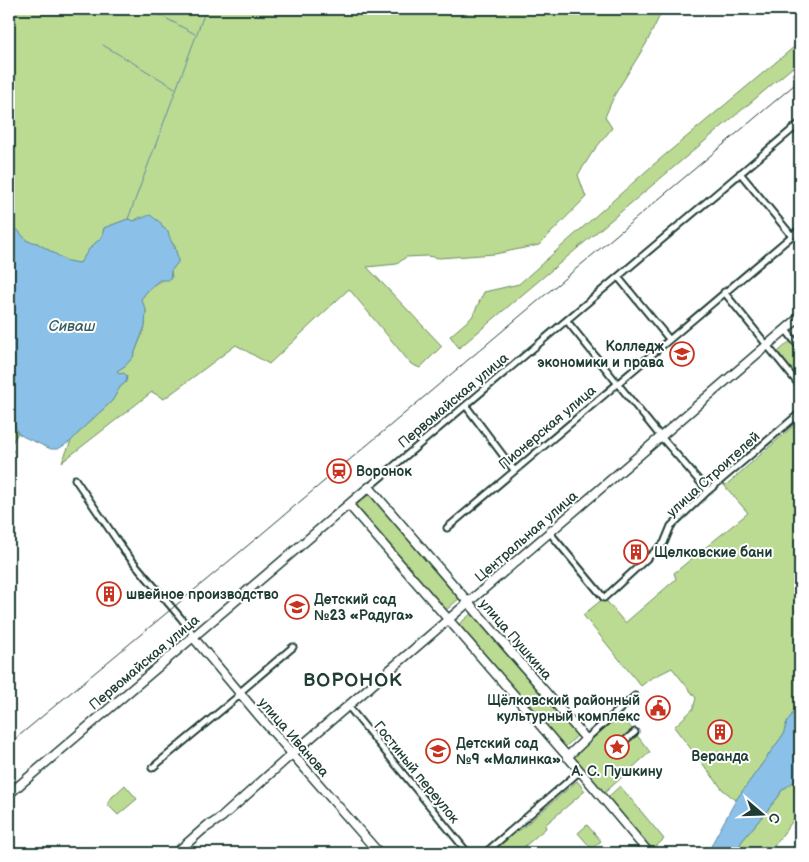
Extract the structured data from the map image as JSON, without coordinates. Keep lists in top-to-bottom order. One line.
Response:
{"streets":{"street":["Первомайская улица","Пионерская улица","улица Строителей","Центральная улица","улица Пушкина","улица Иванова","Гостиный переулок"]},"crossings":[["Первомайская улица","улица Пушкина"],["Первомайская улица","улица Иванова"],["улица Строителей","Центральная улица"],["Центральная улица","улица Пушкина"],["Центральная улица","улица Иванова"],["Центральная улица","Гостиный переулок"]],"districts":["ВОРОНОК"],"water":["Сиваш"],"places":{"school or university":["Колледж экономики и права","Детский сад №23 «Радуга»","Детский сад №9 «Малинка»"],"station":["Воронок"],"building":["Щелковские бани","швейное производство","Веранда"],"public building":["Щёлковский районный культурный комплекс"],"place":["А. С. Пушкину"]},"north":"right"}
